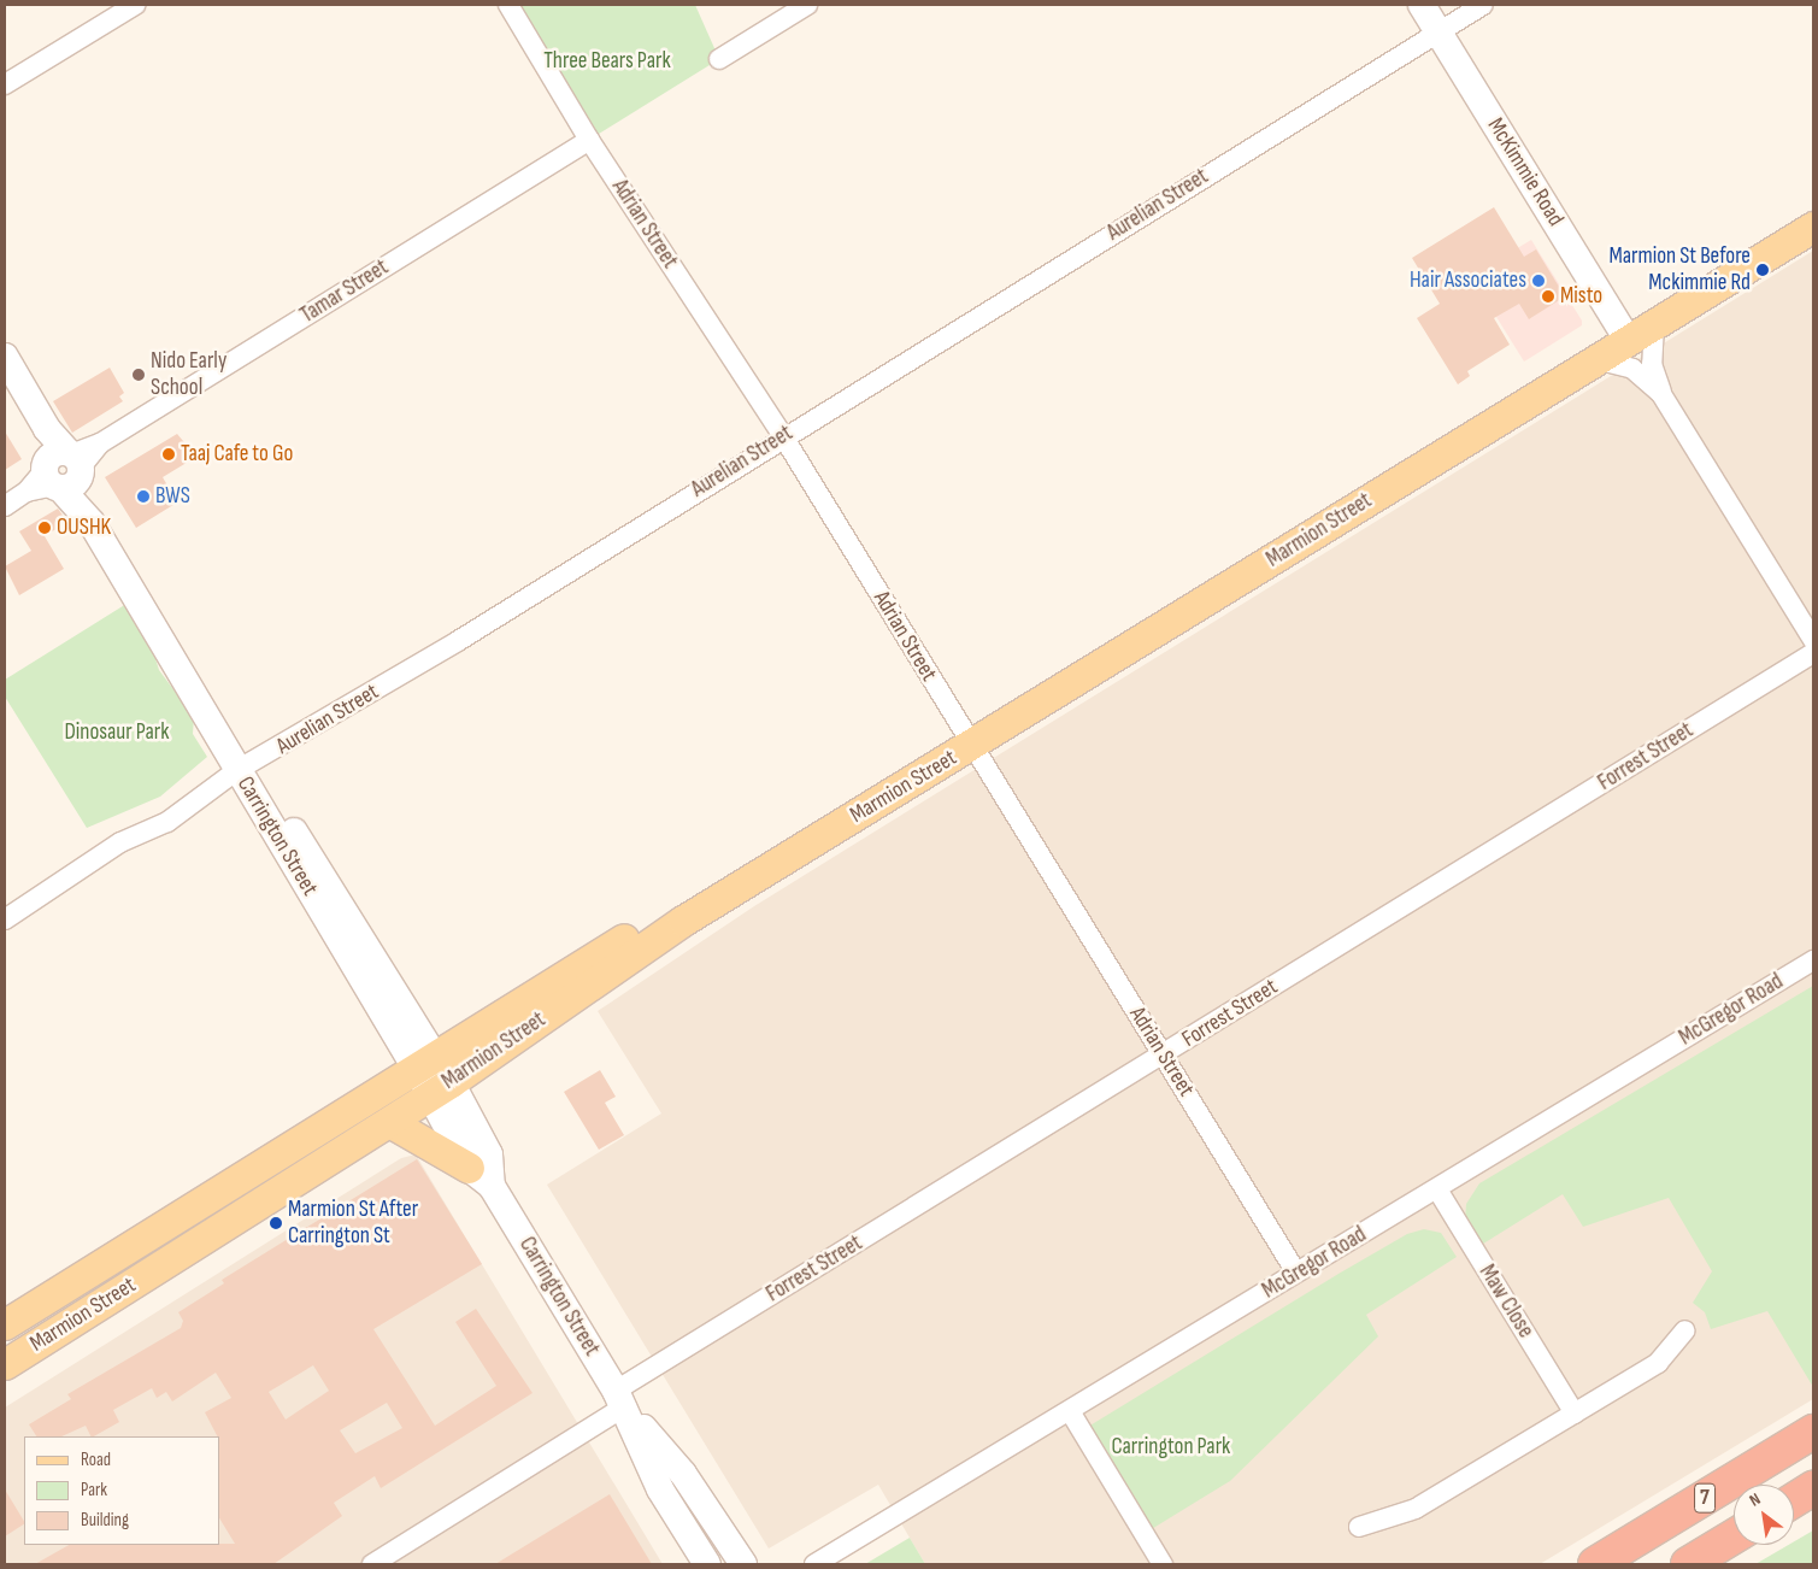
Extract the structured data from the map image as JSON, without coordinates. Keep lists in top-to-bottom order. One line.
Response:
{"streets":{"highway":["7"],"main road":["McKimmie Road","Marmion Street","Carrington Street"],"street":["Aurelian Street","Adrian Street","Tamar Street","Forrest Street","McGregor Road","Maw Close"]},"crossings":[["McKimmie Road","Aurelian Street"],["McKimmie Road","Marmion Street"],["Aurelian Street","Adrian Street"],["Aurelian Street","Carrington Street"],["Adrian Street","Tamar Street"],["Adrian Street","Marmion Street"],["Adrian Street","Forrest Street"],["Adrian Street","McGregor Road"],["Tamar Street","Carrington Street"],["Marmion Street","Carrington Street"],["Forrest Street","Carrington Street"],["McGregor Road","Maw Close"]],"parks":["Three Bears Park","Dinosaur Park","Carrington Park"],"places":["Marmion St Before Mckimmie Rd","Hair Associates","Misto","Nido Early School","Taaj Cafe to Go","BWS","OUSHK","Marmion St After Carrington St"],"legend":["Road","Park","Building"],"north":"top left"}
